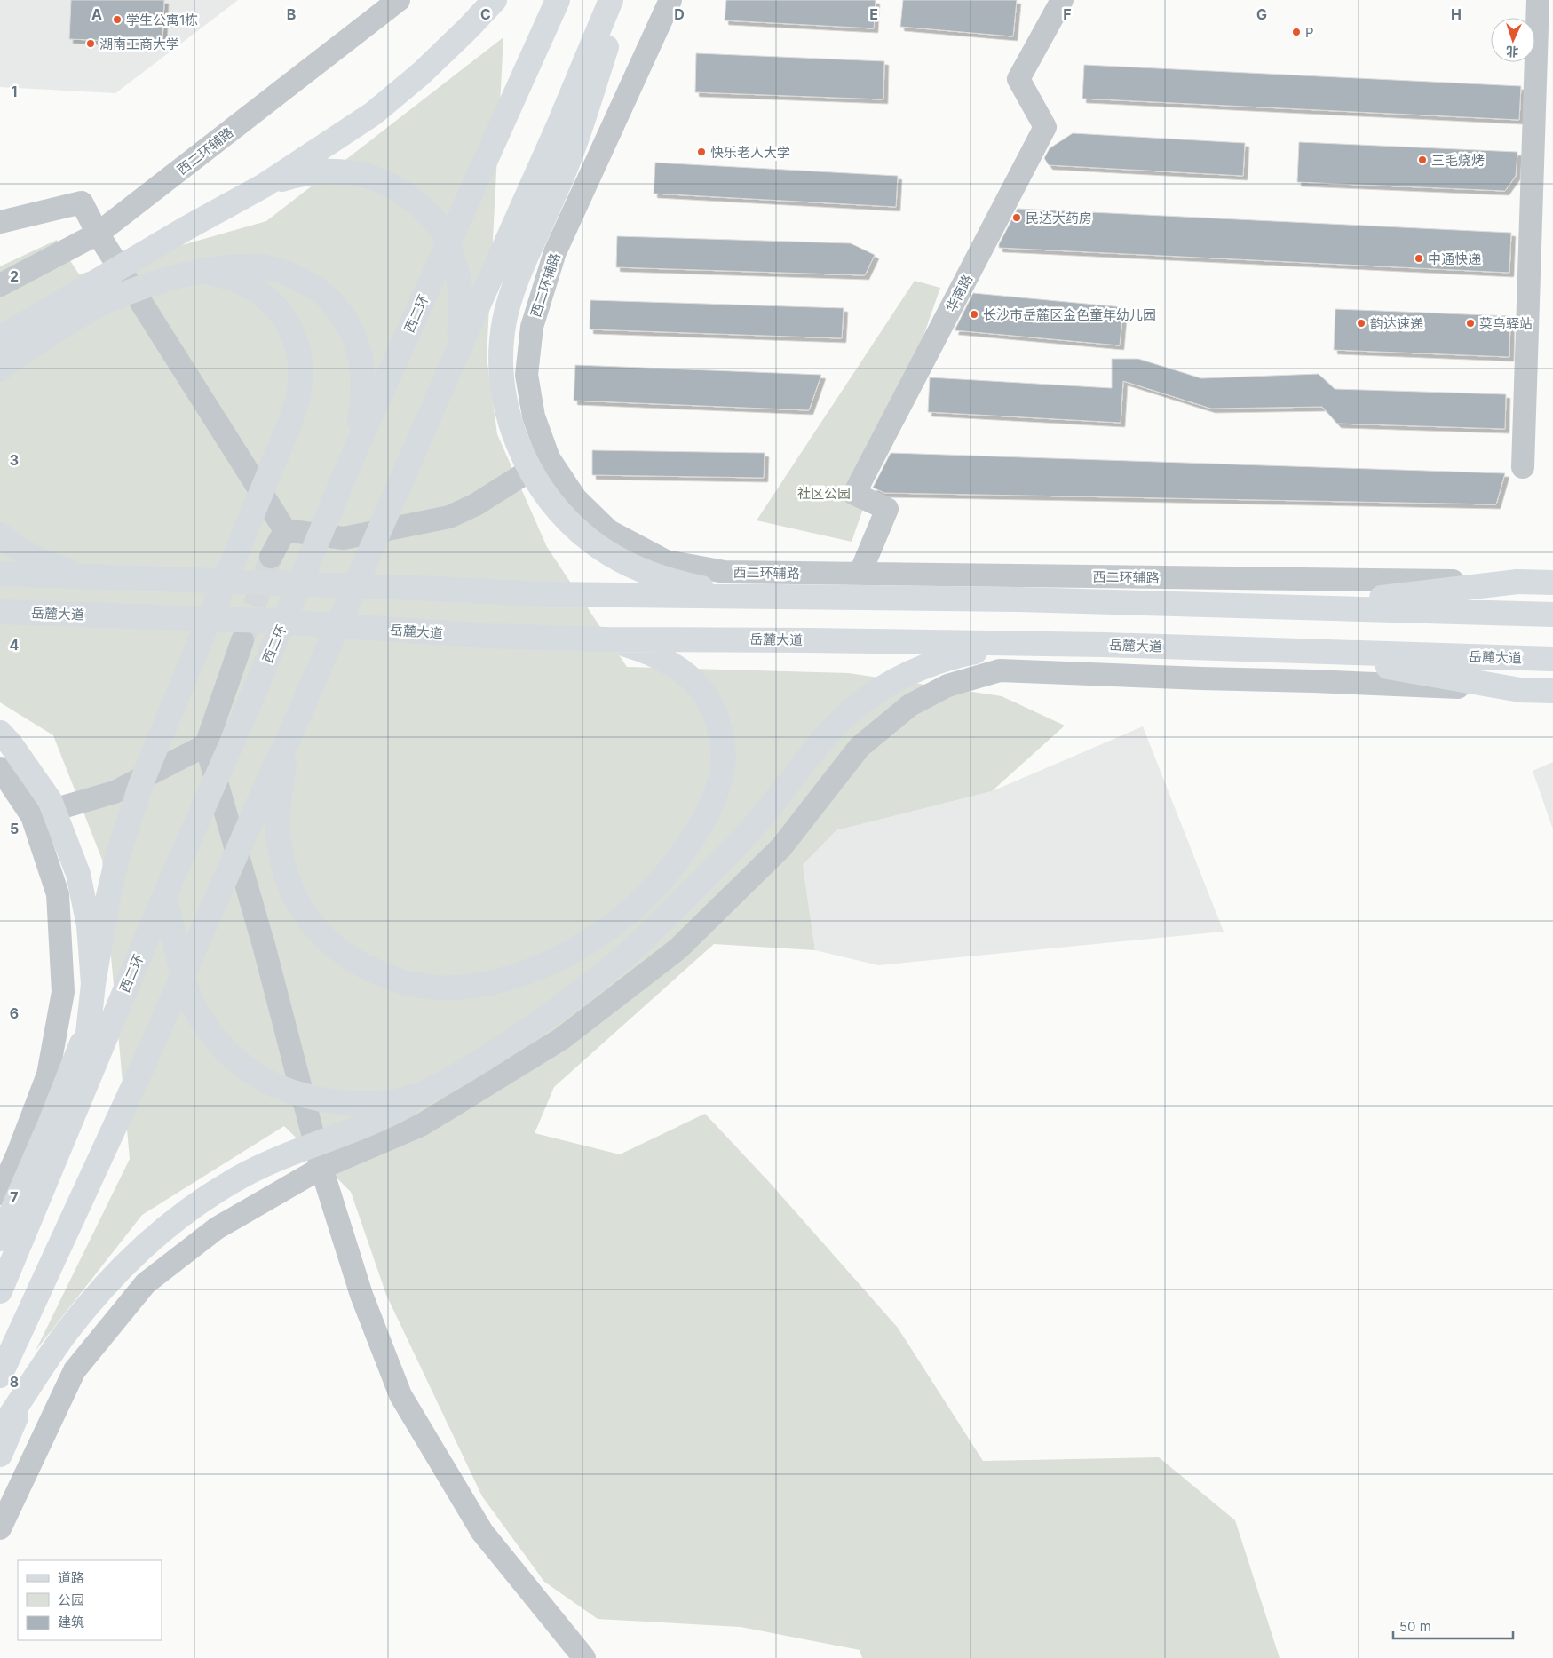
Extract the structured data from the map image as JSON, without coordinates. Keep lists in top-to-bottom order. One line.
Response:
{"streets":{"main road":["西二环","岳麓大道"],"street":["西二环辅路","华南路"]},"crossings":[["西二环辅路","华南路"]],"parks":["社区公园"],"places":["学生公寓1栋","P","湖南工商大学","快乐老人大学","三毛烧烤","民达大药房","中通快递","长沙市岳麓区金色童年幼儿园","韵达速递","菜鸟驿站"],"legend":["道路","公园","建筑"],"scale_bar":"50 m","north":"bottom","grid":{"columns":["A","B","C","D","E","F","G","H"],"rows":["1","2","3","4","5","6","7","8"]}}
